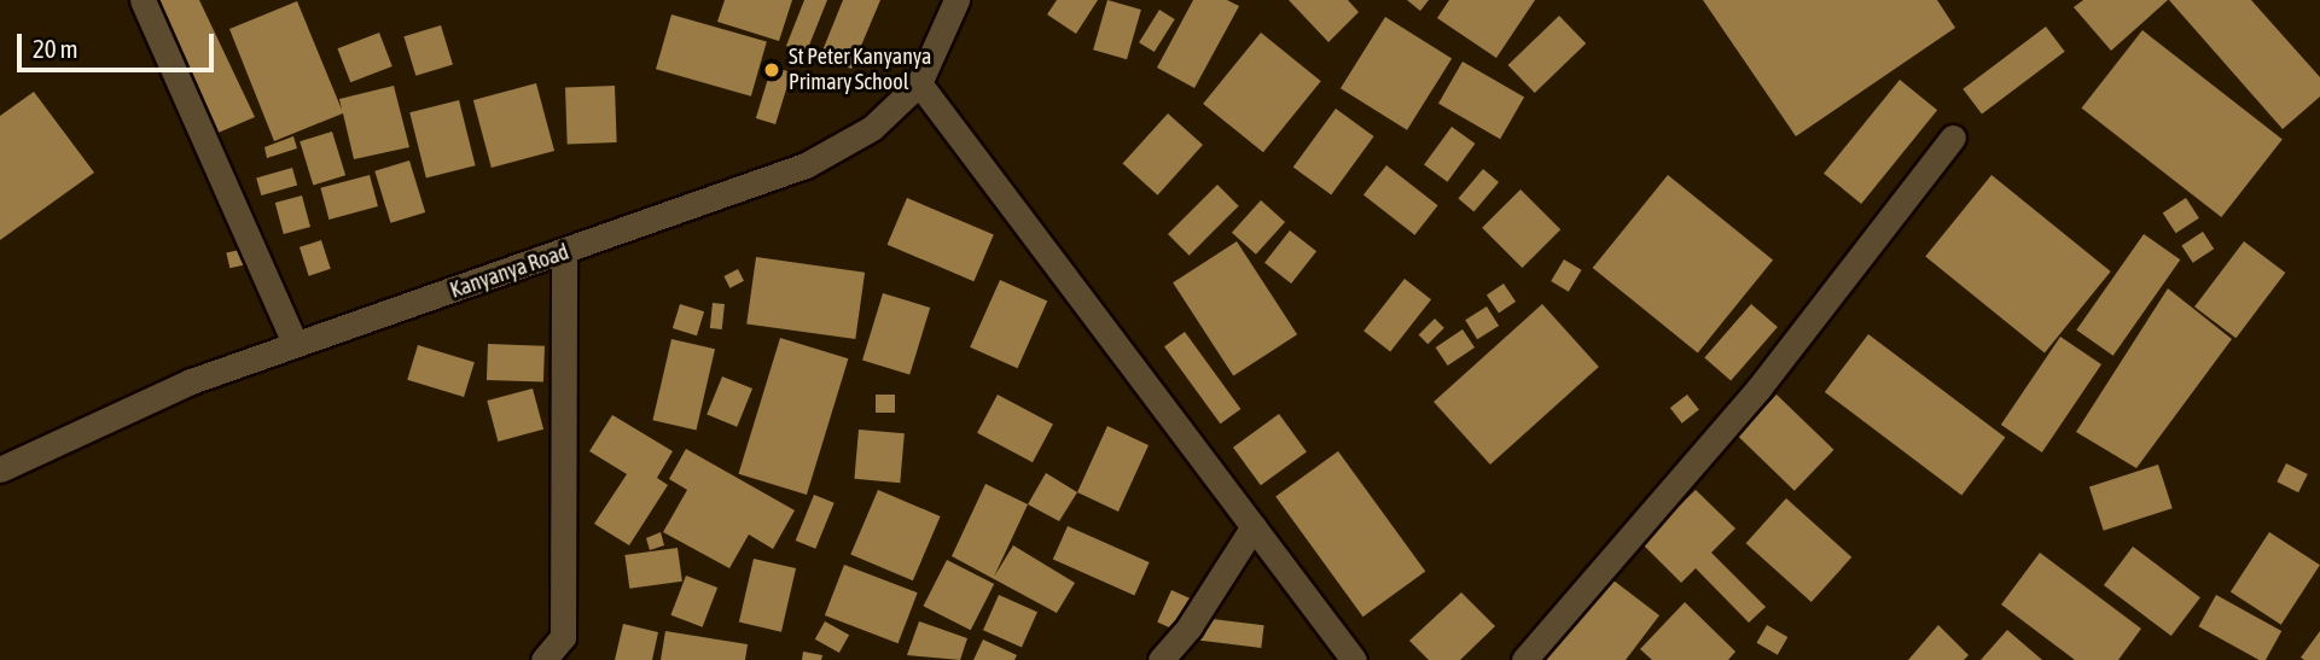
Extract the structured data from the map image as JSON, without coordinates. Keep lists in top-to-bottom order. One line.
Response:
{"streets":{"street":["Kanyanya Road"]},"places":["St Peter Kanyanya Primary School"],"scale_bar":"20 m"}
